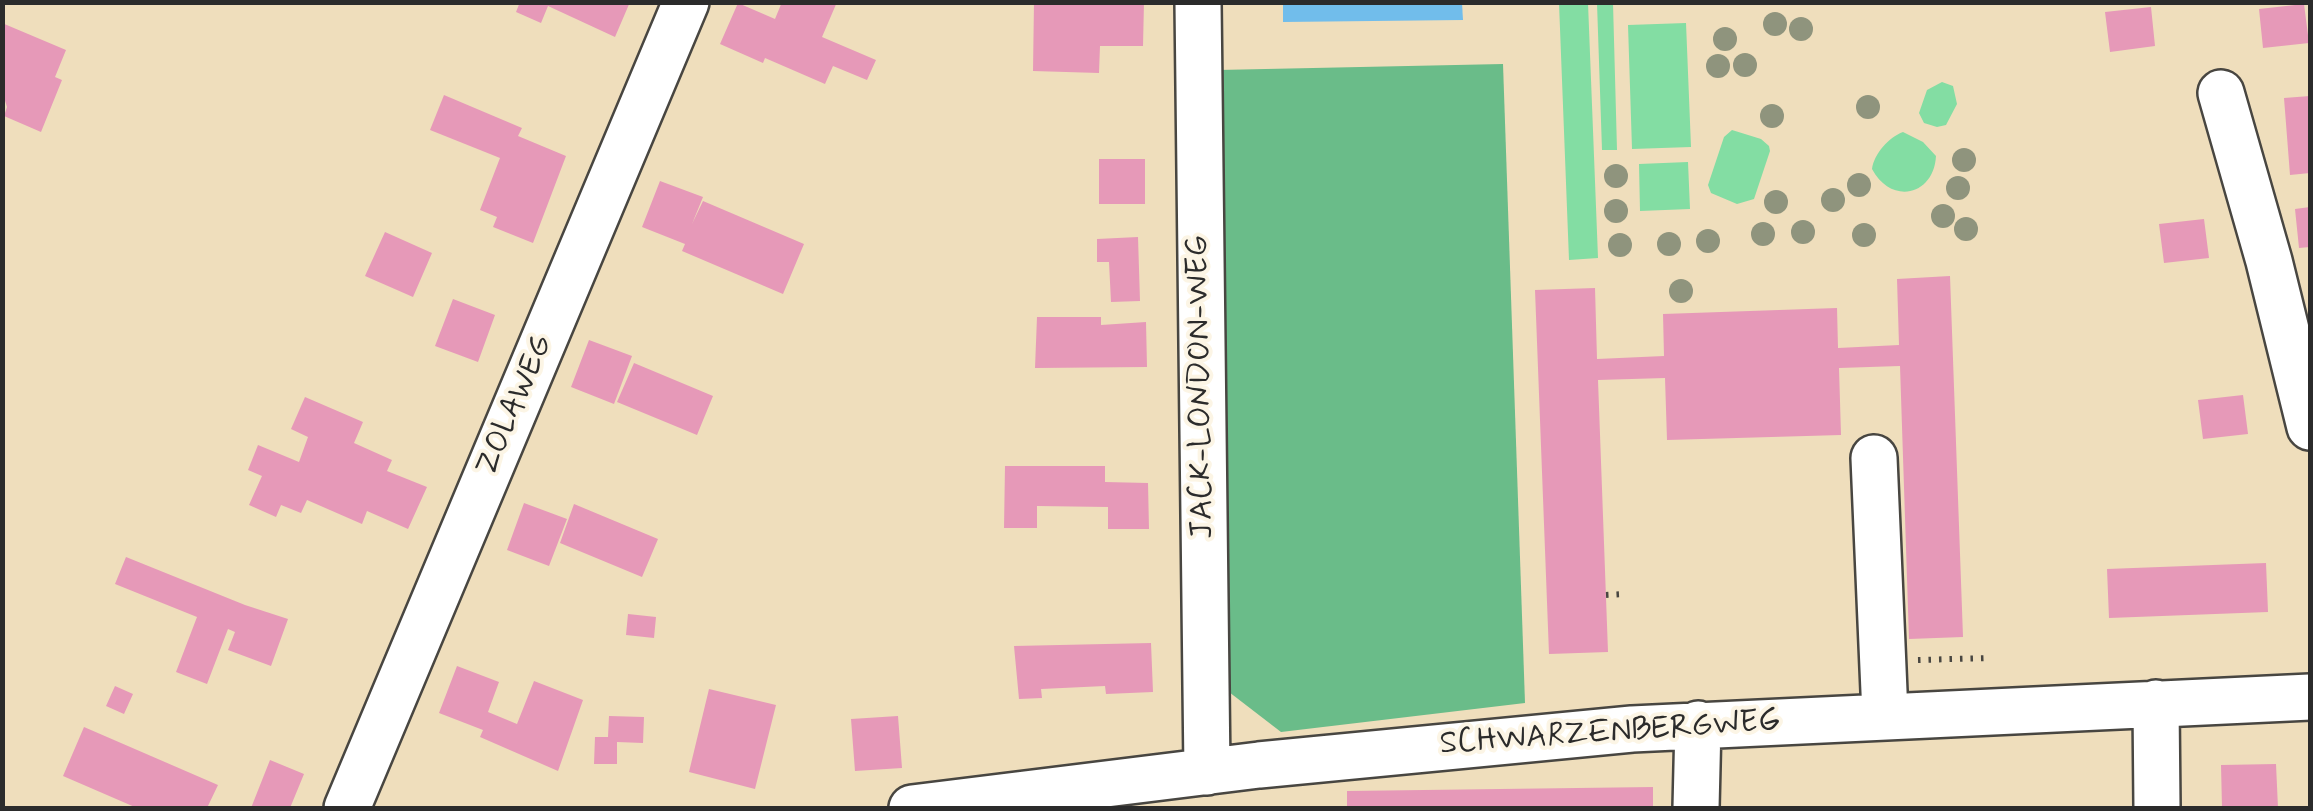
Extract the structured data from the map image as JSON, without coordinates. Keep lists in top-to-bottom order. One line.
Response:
{"streets":{"street":["JACK-LONDON-WEG","ZOLAWEG","SCHWARZENBERGWEG"]},"crossings":[["JACK-LONDON-WEG","SCHWARZENBERGWEG"]]}
